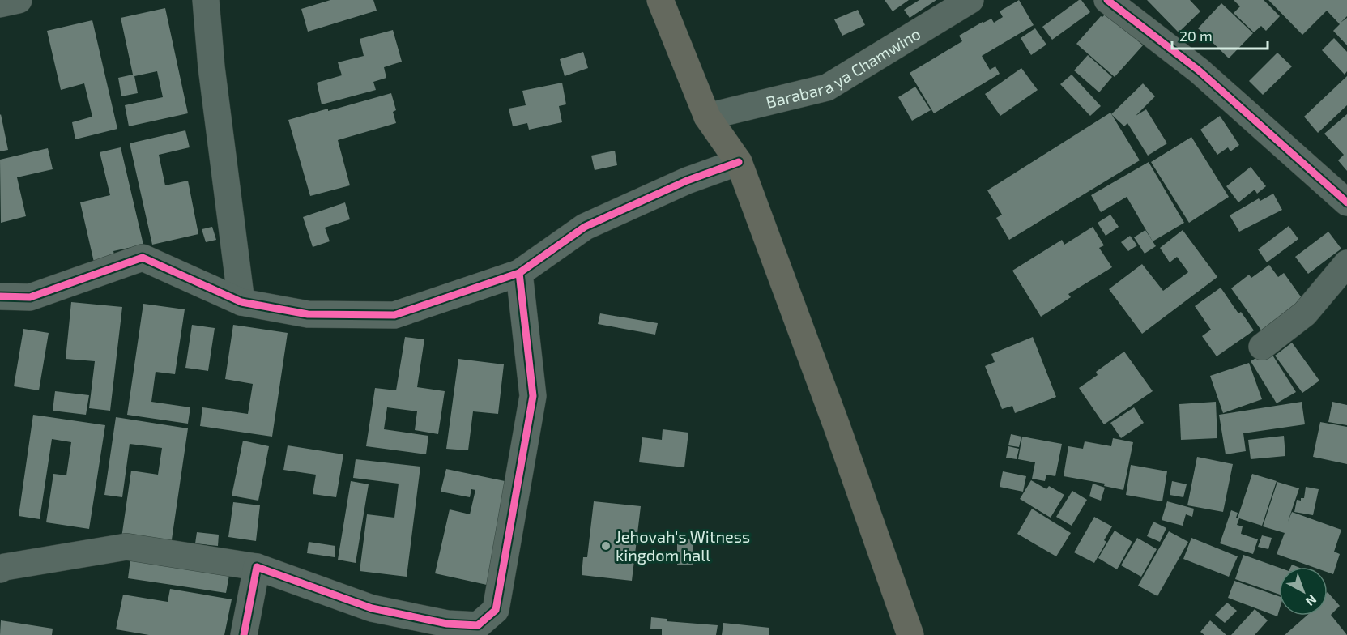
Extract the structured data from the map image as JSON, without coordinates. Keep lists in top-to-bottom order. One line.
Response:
{"streets":{"street":["Barabara ya Chamwino"]},"places":["Jehovah's Witness kingdom hall"],"scale_bar":"20 m","north":"bottom right"}
